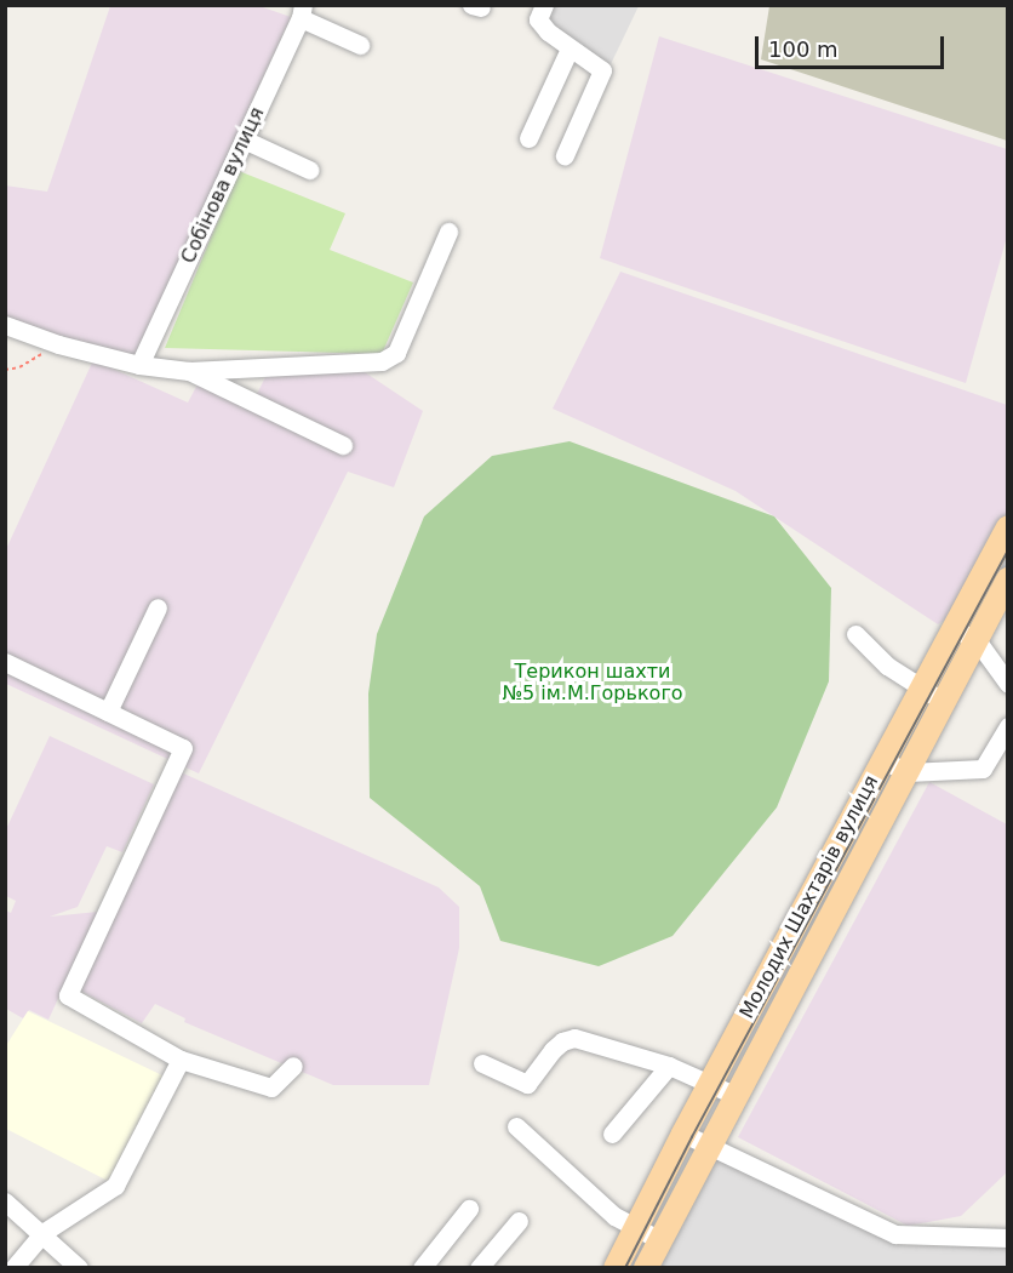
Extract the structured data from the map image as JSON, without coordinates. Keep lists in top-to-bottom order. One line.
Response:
{"streets":{"main road":["Молодих Шахтарів вулиця"],"street":["Собінова вулиця"]},"parks":["Терикон шахти №5 ім.М.Горького"],"scale_bar":"100 m"}
